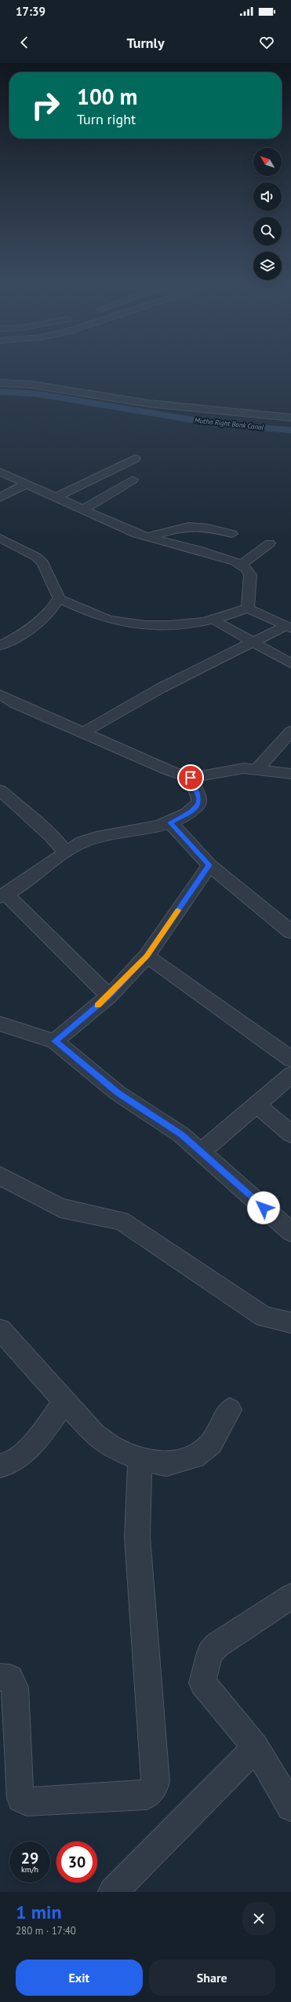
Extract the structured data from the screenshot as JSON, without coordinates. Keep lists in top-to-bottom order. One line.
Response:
{"water":["Mutha Right Bank Canal"],"north":"top left","page":{"status":"17:39","header":"Turnly","turn":["100 m","Turn right"],"speed":"29 km/h","limit":"30","heading":["1 min","280 m · 17:40"],"buttons":["Exit","Share"]}}
